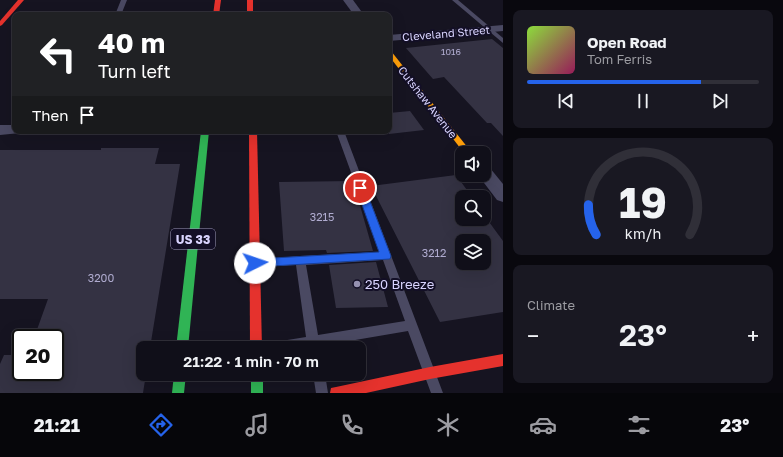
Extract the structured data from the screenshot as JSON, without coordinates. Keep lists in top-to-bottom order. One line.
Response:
{"streets":{"main road":["Cutshaw Avenue","US 33"],"street":["Cleveland Street"]},"places":["250 Breeze"],"house_numbers":["1016","3215","3212","3200"],"page":{"turn":["40 m","Turn left"],"song":["Open Road","Tom Ferris"],"then":"Then","tile":"Climate","heat":["−","23°","+"],"limit":"20","trip":"21:22 · 1 min · 70 m","tabs":["21:21","23°"],"gauge":["19","km/h"]}}
